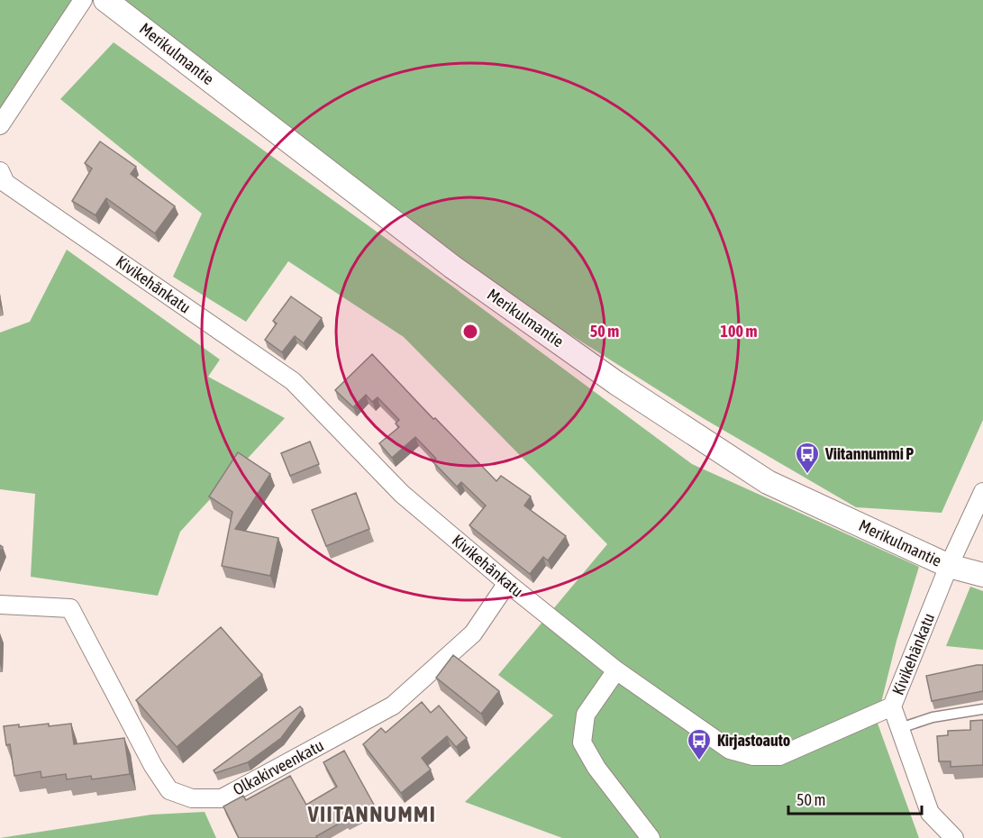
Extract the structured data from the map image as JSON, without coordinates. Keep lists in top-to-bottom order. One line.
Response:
{"streets":{"street":["Merikulmantie","Kivikehänkatu","Olkakirveenkatu"]},"crossings":[["Merikulmantie","Kivikehänkatu"],["Kivikehänkatu","Olkakirveenkatu"]],"districts":["VIITANNUMMI"],"places":{"bus stop":["Viitannummi P","Kirjastoauto"]},"scale_bar":"50 m","rings":["50 m","100 m"]}
